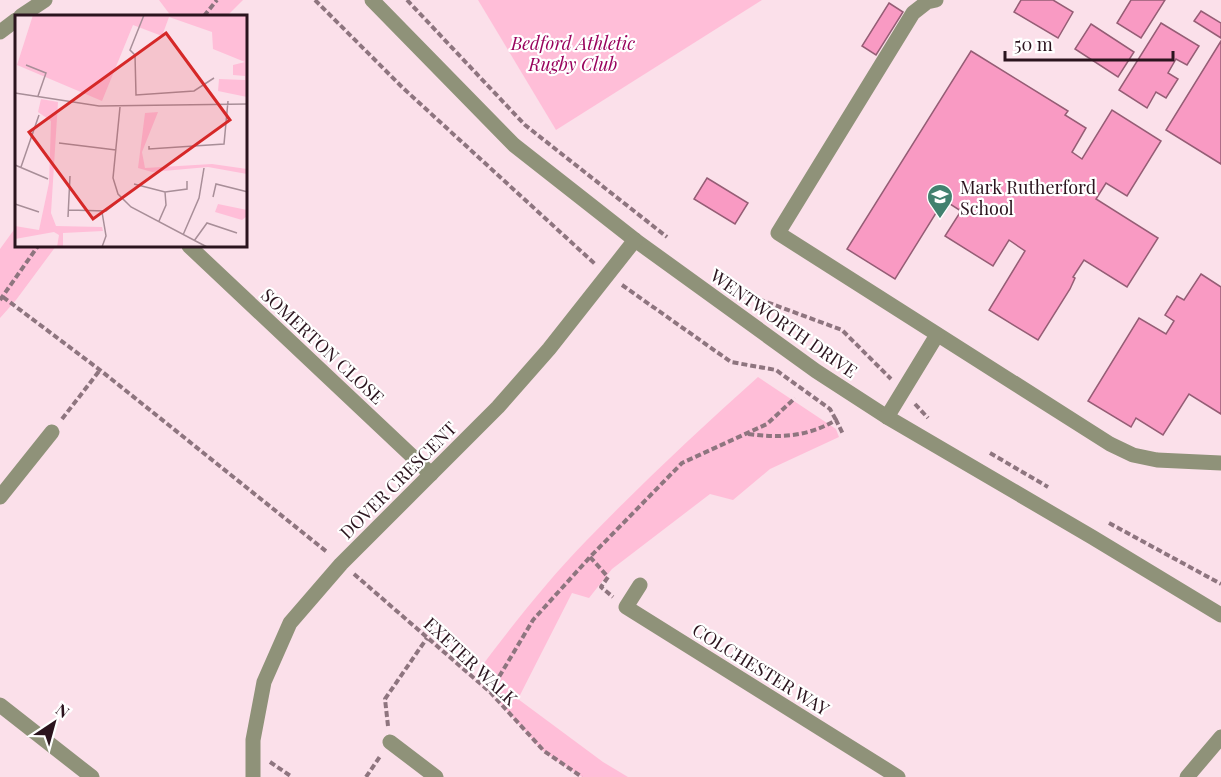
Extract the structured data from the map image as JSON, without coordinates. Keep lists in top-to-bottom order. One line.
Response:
{"streets":{"street":["WENTWORTH DRIVE","SOMERTON CLOSE","DOVER CRESCENT","COLCHESTER WAY"],"path":["EXETER WALK"]},"crossings":[["WENTWORTH DRIVE","DOVER CRESCENT"],["SOMERTON CLOSE","DOVER CRESCENT"],["DOVER CRESCENT","EXETER WALK"]],"parks":["Bedford Athletic Rugby Club"],"places":{"school or university":["Mark Rutherford School"]},"scale_bar":"50 m","north":"top right"}
